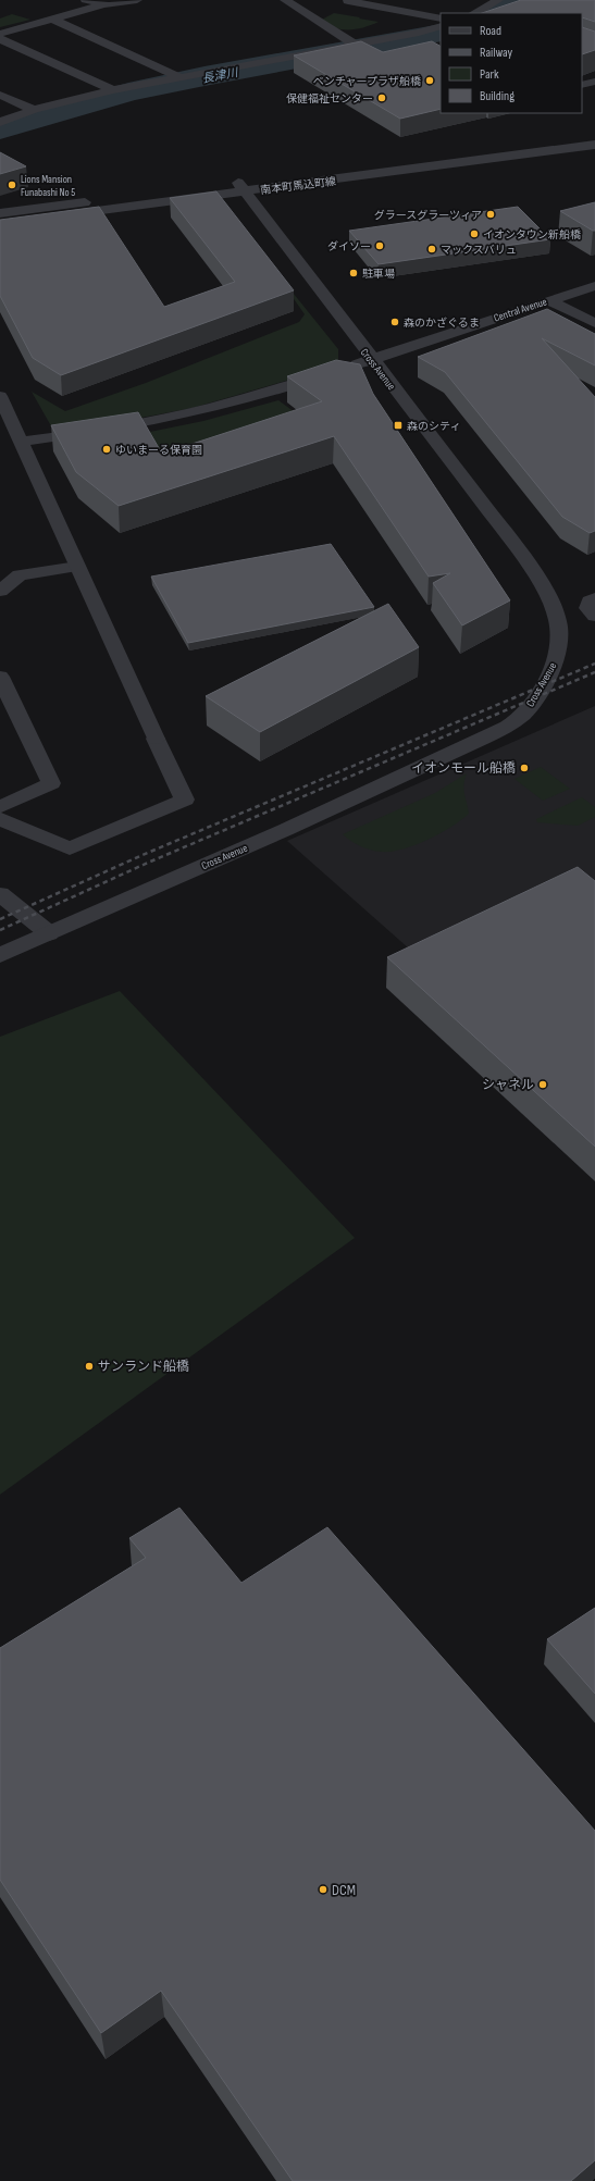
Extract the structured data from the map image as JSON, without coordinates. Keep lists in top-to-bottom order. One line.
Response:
{"streets":{"street":["南本町馬込町線","Central Avenue","Cross Avenue"]},"crossings":[["南本町馬込町線","Cross Avenue"],["Central Avenue","Cross Avenue"]],"water":["長津川"],"places":{"other":["ベンチャープラザ船橋","保健福祉センター","Lions Mansion Funabashi No 5","グラースグラーツィア","イオンタウン新船橋","ダイソー","マックスバリュ","駐車場","森のかざぐるま","ゆいまーる保育園","イオンモール船橋","シャネル","サンランド船橋","DCM"],"transit":["森のシティ"]},"legend":["Road","Railway","Park","Building"]}
